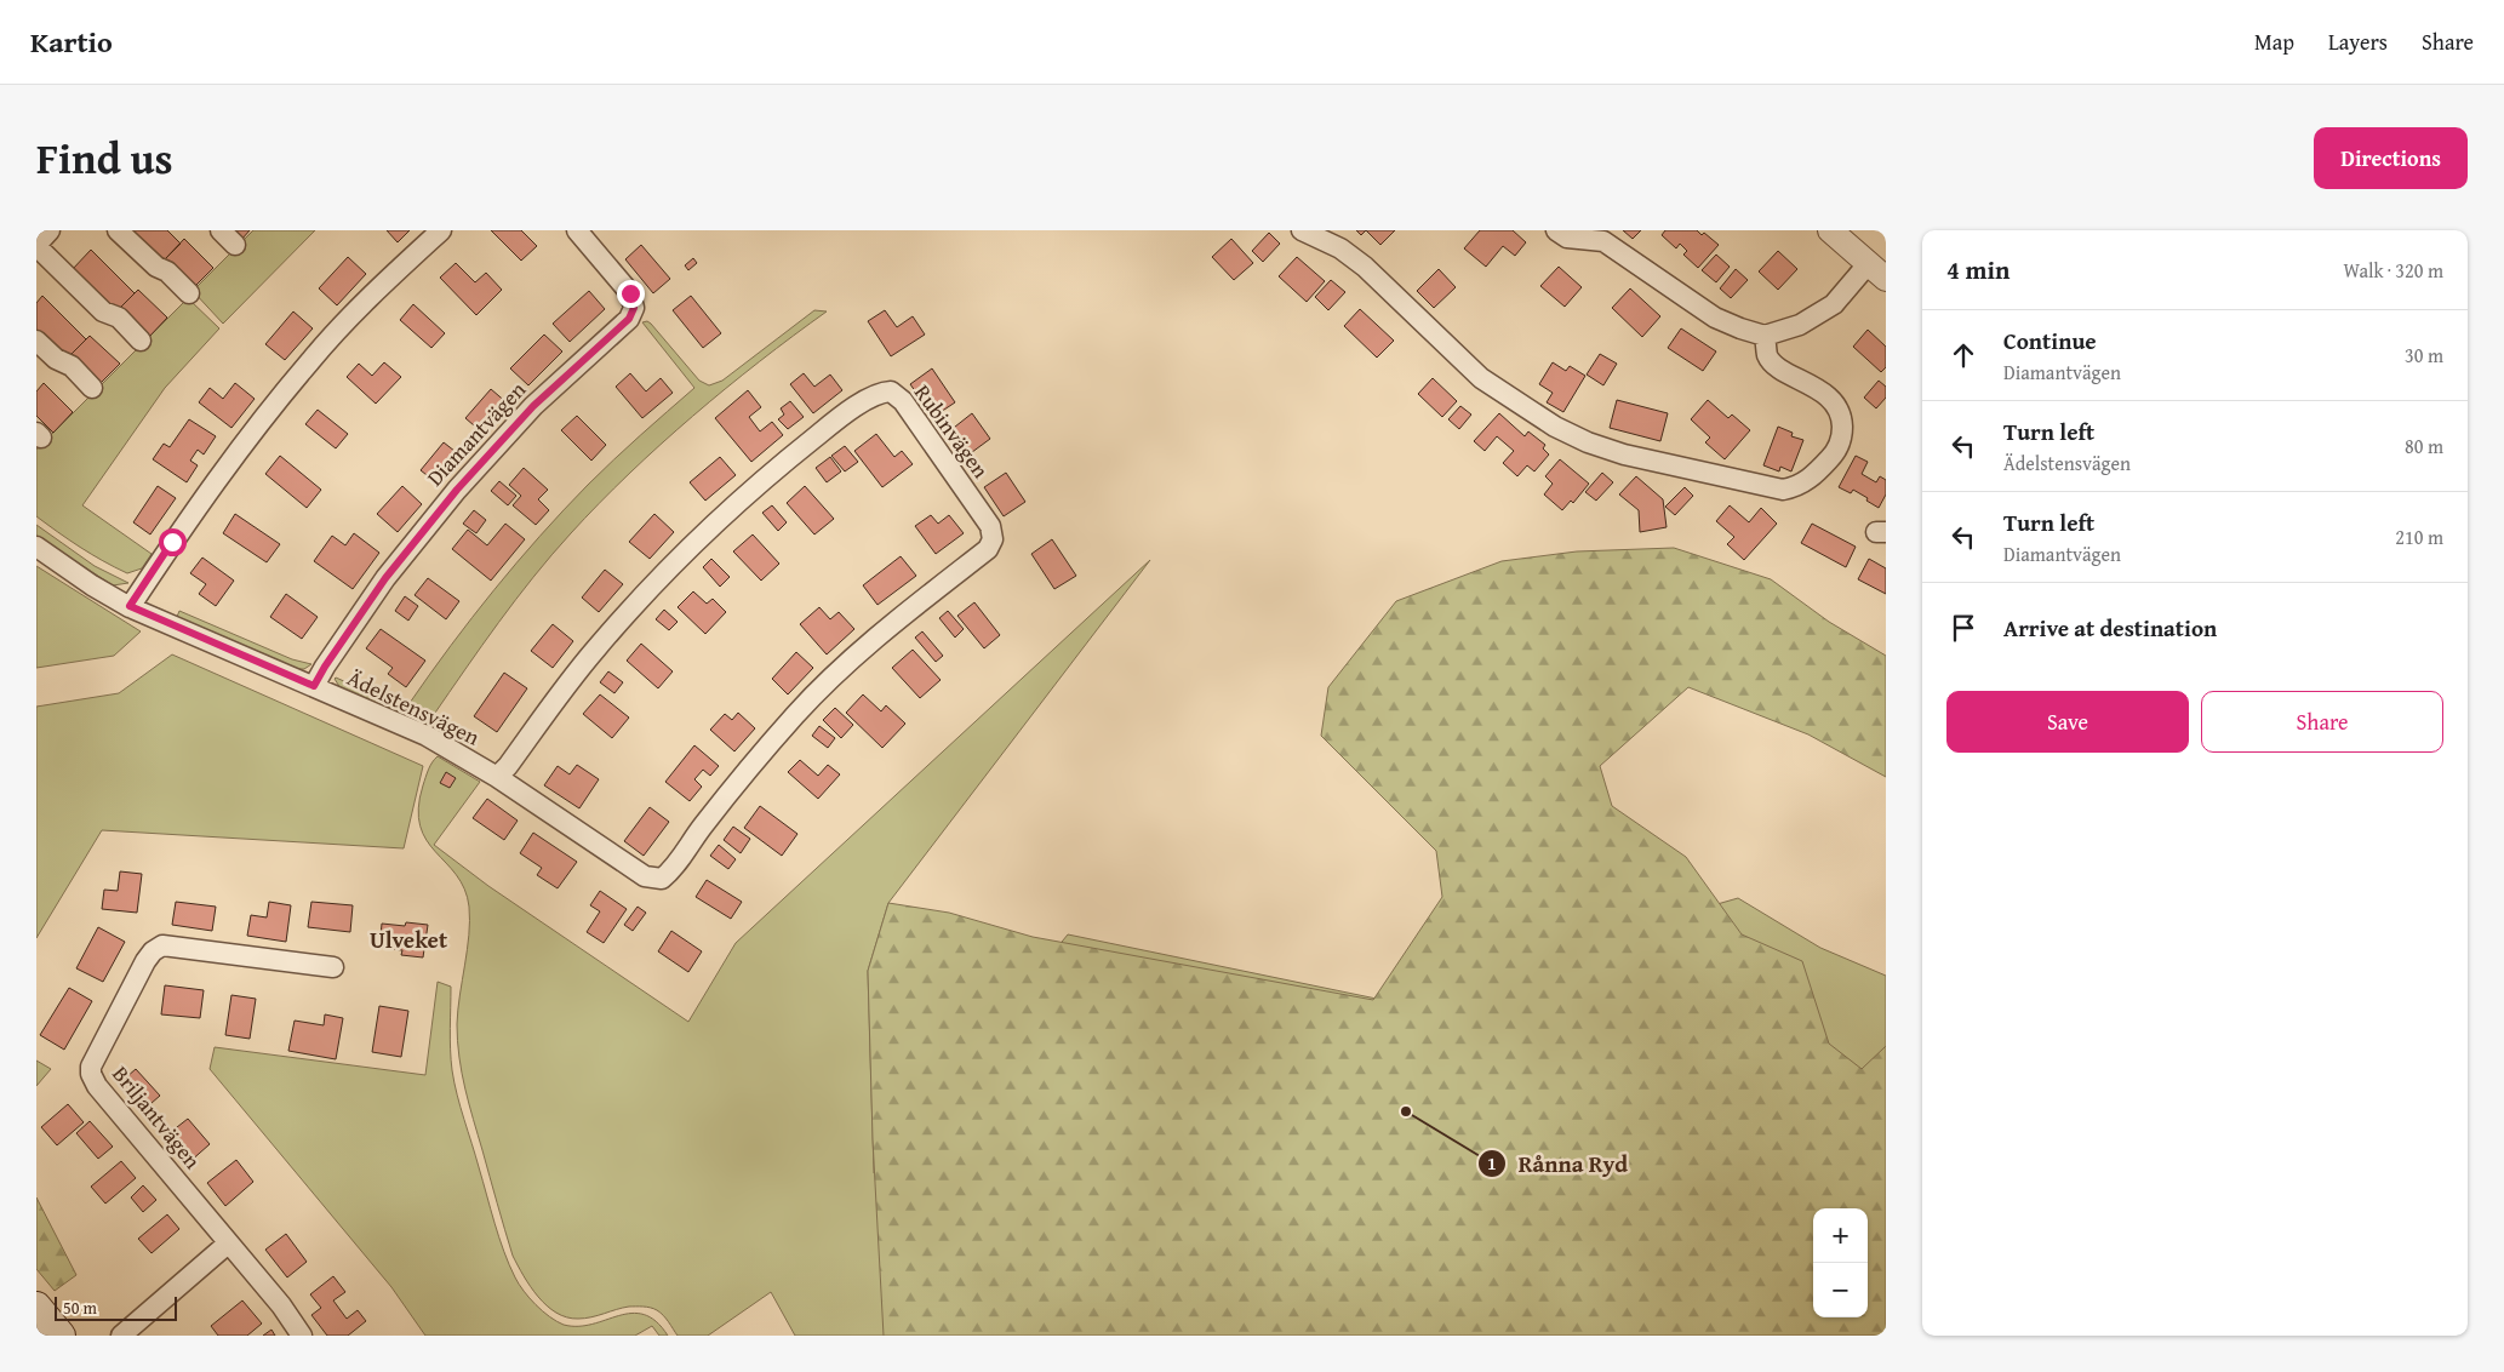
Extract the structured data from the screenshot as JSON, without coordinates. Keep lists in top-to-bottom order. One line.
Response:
{"streets":{"street":["Rubinvägen","Diamantvägen","Ädelstensvägen","Briljantvägen"]},"crossings":[["Rubinvägen","Ädelstensvägen"],["Diamantvägen","Ädelstensvägen"]],"districts":["Ulveket"],"places":["Rånna Ryd"],"scale_bar":"50 m","page":{"header":"Kartio","nav":["Map","Layers","Share"],"title":"Find us","buttons":["Directions",["Save","Share"]],"heading":["4 min","Walk · 320 m"],"list":[["Continue","Diamantvägen","30 m"],["Turn left","Ädelstensvägen","80 m"],["Turn left","Diamantvägen","210 m"],"Arrive at destination"],"map_buttons":["+","−"],"scale":"50 m"}}
